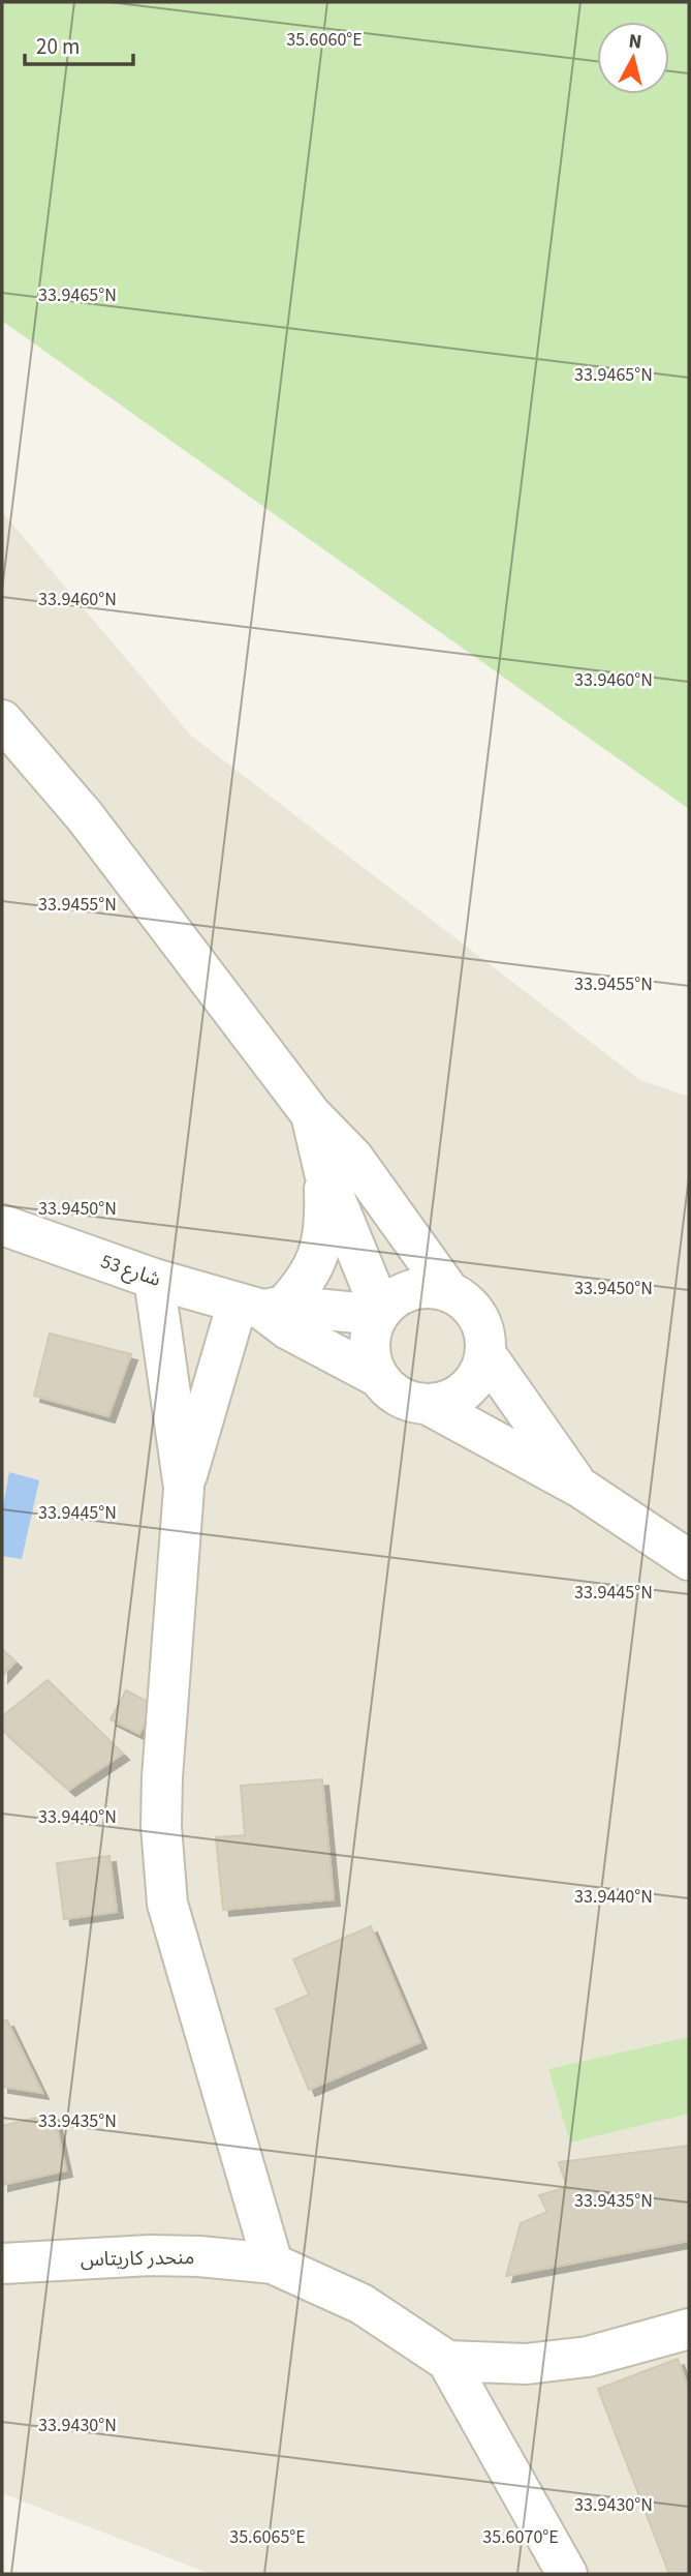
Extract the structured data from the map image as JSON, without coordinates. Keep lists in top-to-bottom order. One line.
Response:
{"streets":{"street":["شارع 53","منحدر كاريتاس"]},"scale_bar":"20 m","north":"top","coordinates":["35.6060°E","33.9465°N","33.9460°N","33.9455°N","33.9450°N","33.9445°N","33.9440°N","33.9435°N","33.9430°N","35.6065°E","35.6070°E"]}
